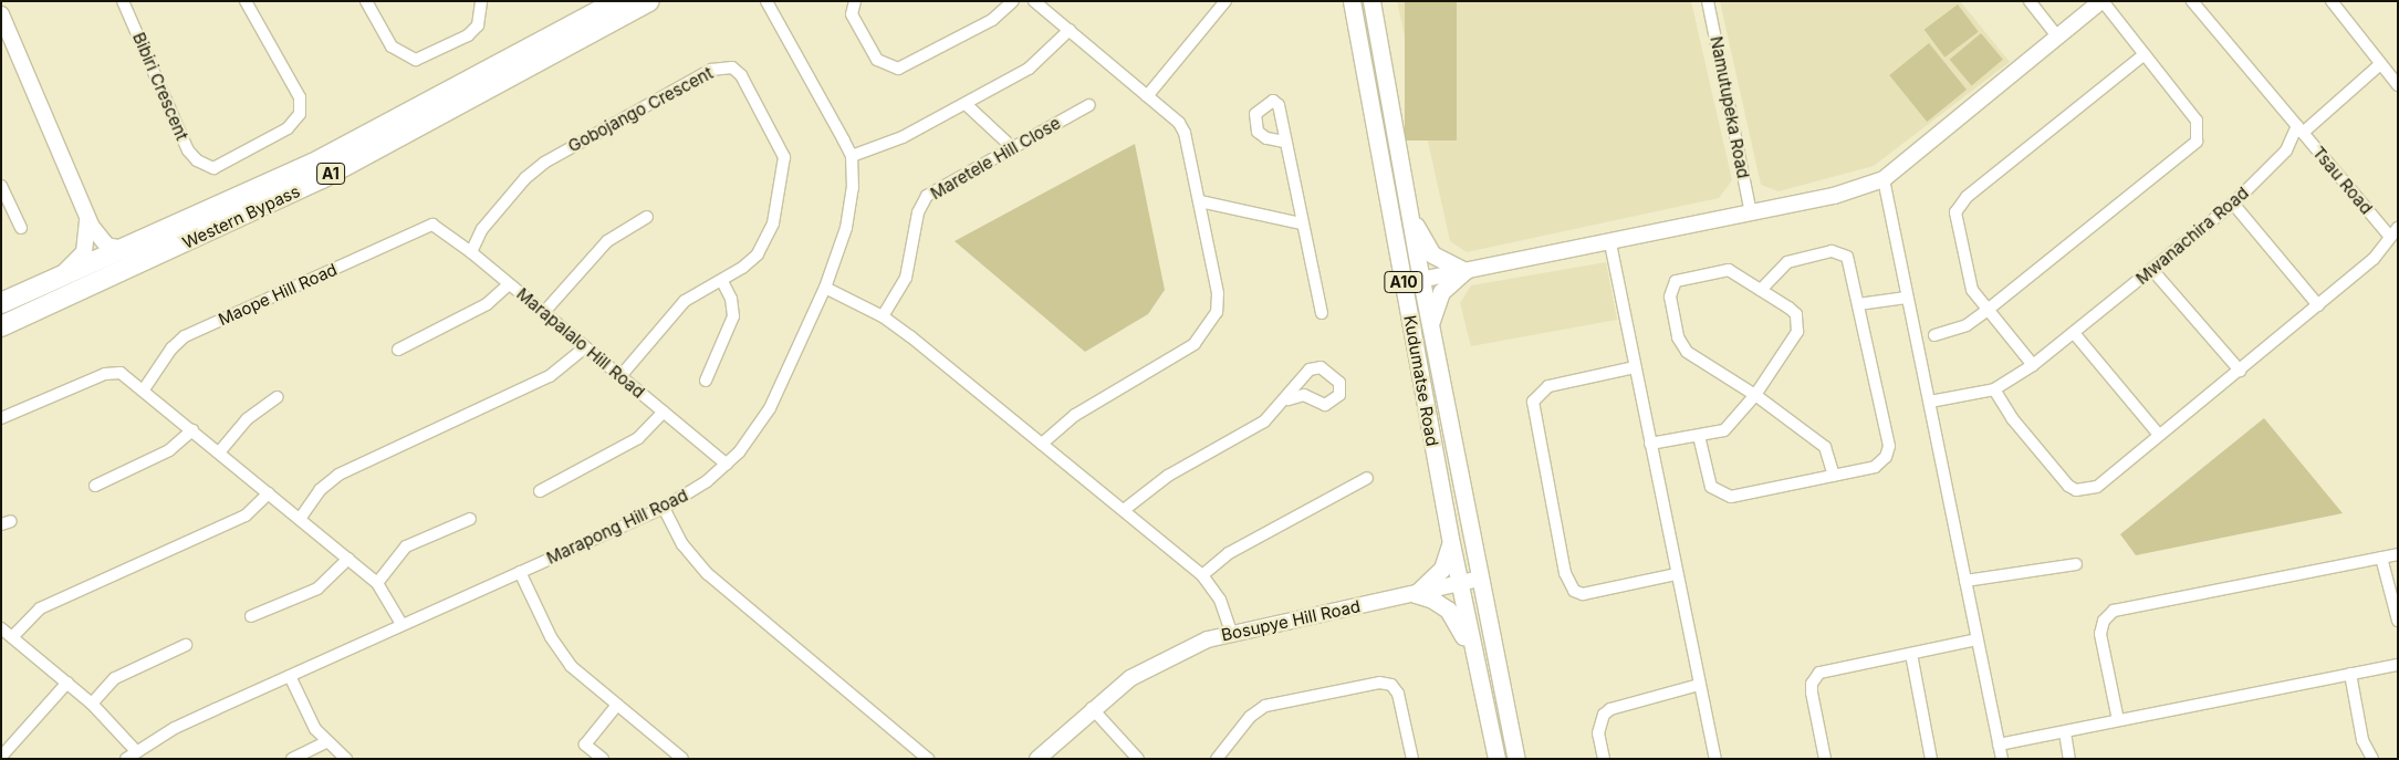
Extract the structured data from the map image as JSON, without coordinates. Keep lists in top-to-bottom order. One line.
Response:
{"streets":{"highway":["A1","Western Bypass"],"main road":["A10","Kudumatse Road"],"street":["Bibiri Crescent","Namutupeka Road","Gobojango Crescent","Maretele Hill Close","Tsau Road","Mwanachira Road","Maope Hill Road","Marapalalo Hill Road","Marapong Hill Road","Bosupye Hill Road"]},"crossings":[["Gobojango Crescent","Marapalalo Hill Road"],["Tsau Road","Mwanachira Road"],["Maope Hill Road","Marapalalo Hill Road"],["Marapalalo Hill Road","Marapong Hill Road"],["Kudumatse Road","Bosupye Hill Road"]]}
